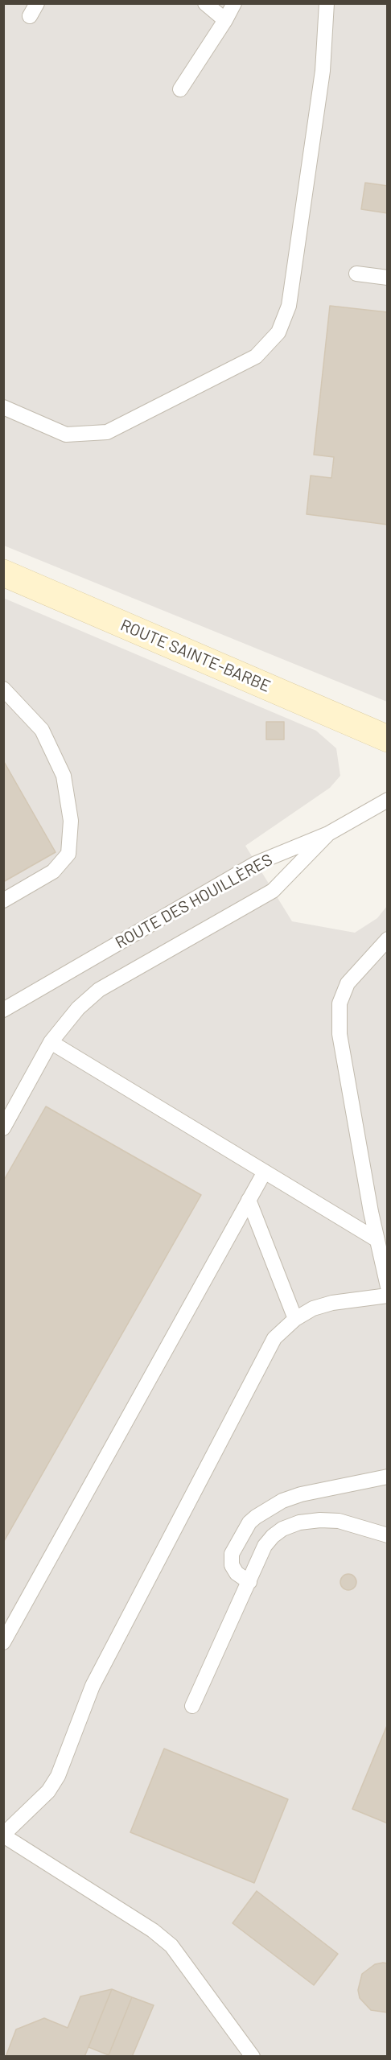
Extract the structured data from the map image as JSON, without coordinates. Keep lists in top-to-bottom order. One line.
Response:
{"streets":{"main road":["ROUTE SAINTE-BARBE"],"lane":["ROUTE DES HOUILLÈRES"]}}
